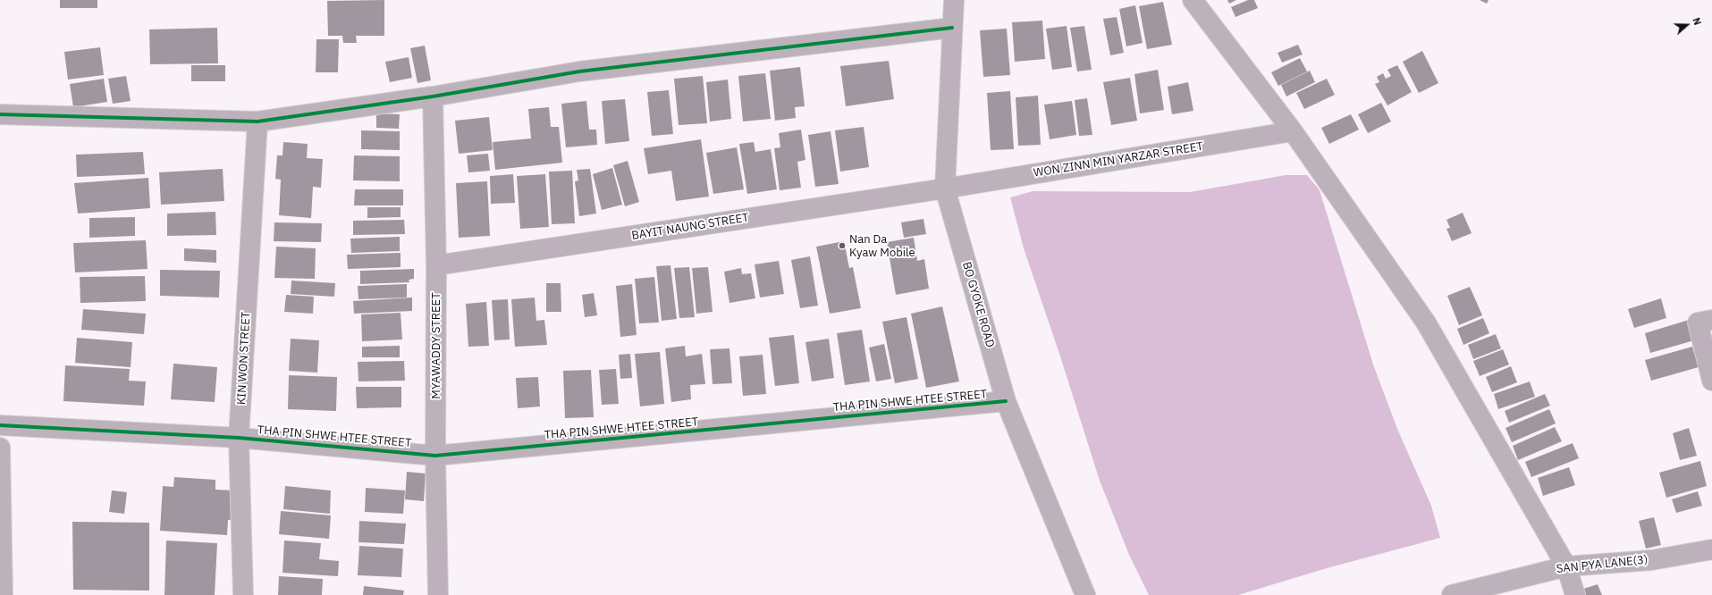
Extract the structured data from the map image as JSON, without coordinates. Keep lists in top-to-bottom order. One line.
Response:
{"streets":{"street":["WON ZINN MIN YARZAR STREET","BAYIT NAUNG STREET","BO GYOKE ROAD","MYAWADDY STREET","KIN WON STREET","THA PIN SHWE HTEE STREET","SAN PYA LANE(3)"]},"crossings":[["WON ZINN MIN YARZAR STREET","BAYIT NAUNG STREET"],["WON ZINN MIN YARZAR STREET","BO GYOKE ROAD"],["BAYIT NAUNG STREET","BO GYOKE ROAD"],["BAYIT NAUNG STREET","MYAWADDY STREET"],["BO GYOKE ROAD","THA PIN SHWE HTEE STREET"],["MYAWADDY STREET","THA PIN SHWE HTEE STREET"],["KIN WON STREET","THA PIN SHWE HTEE STREET"]],"places":["Nan Da Kyaw Mobile"],"north":"right"}
